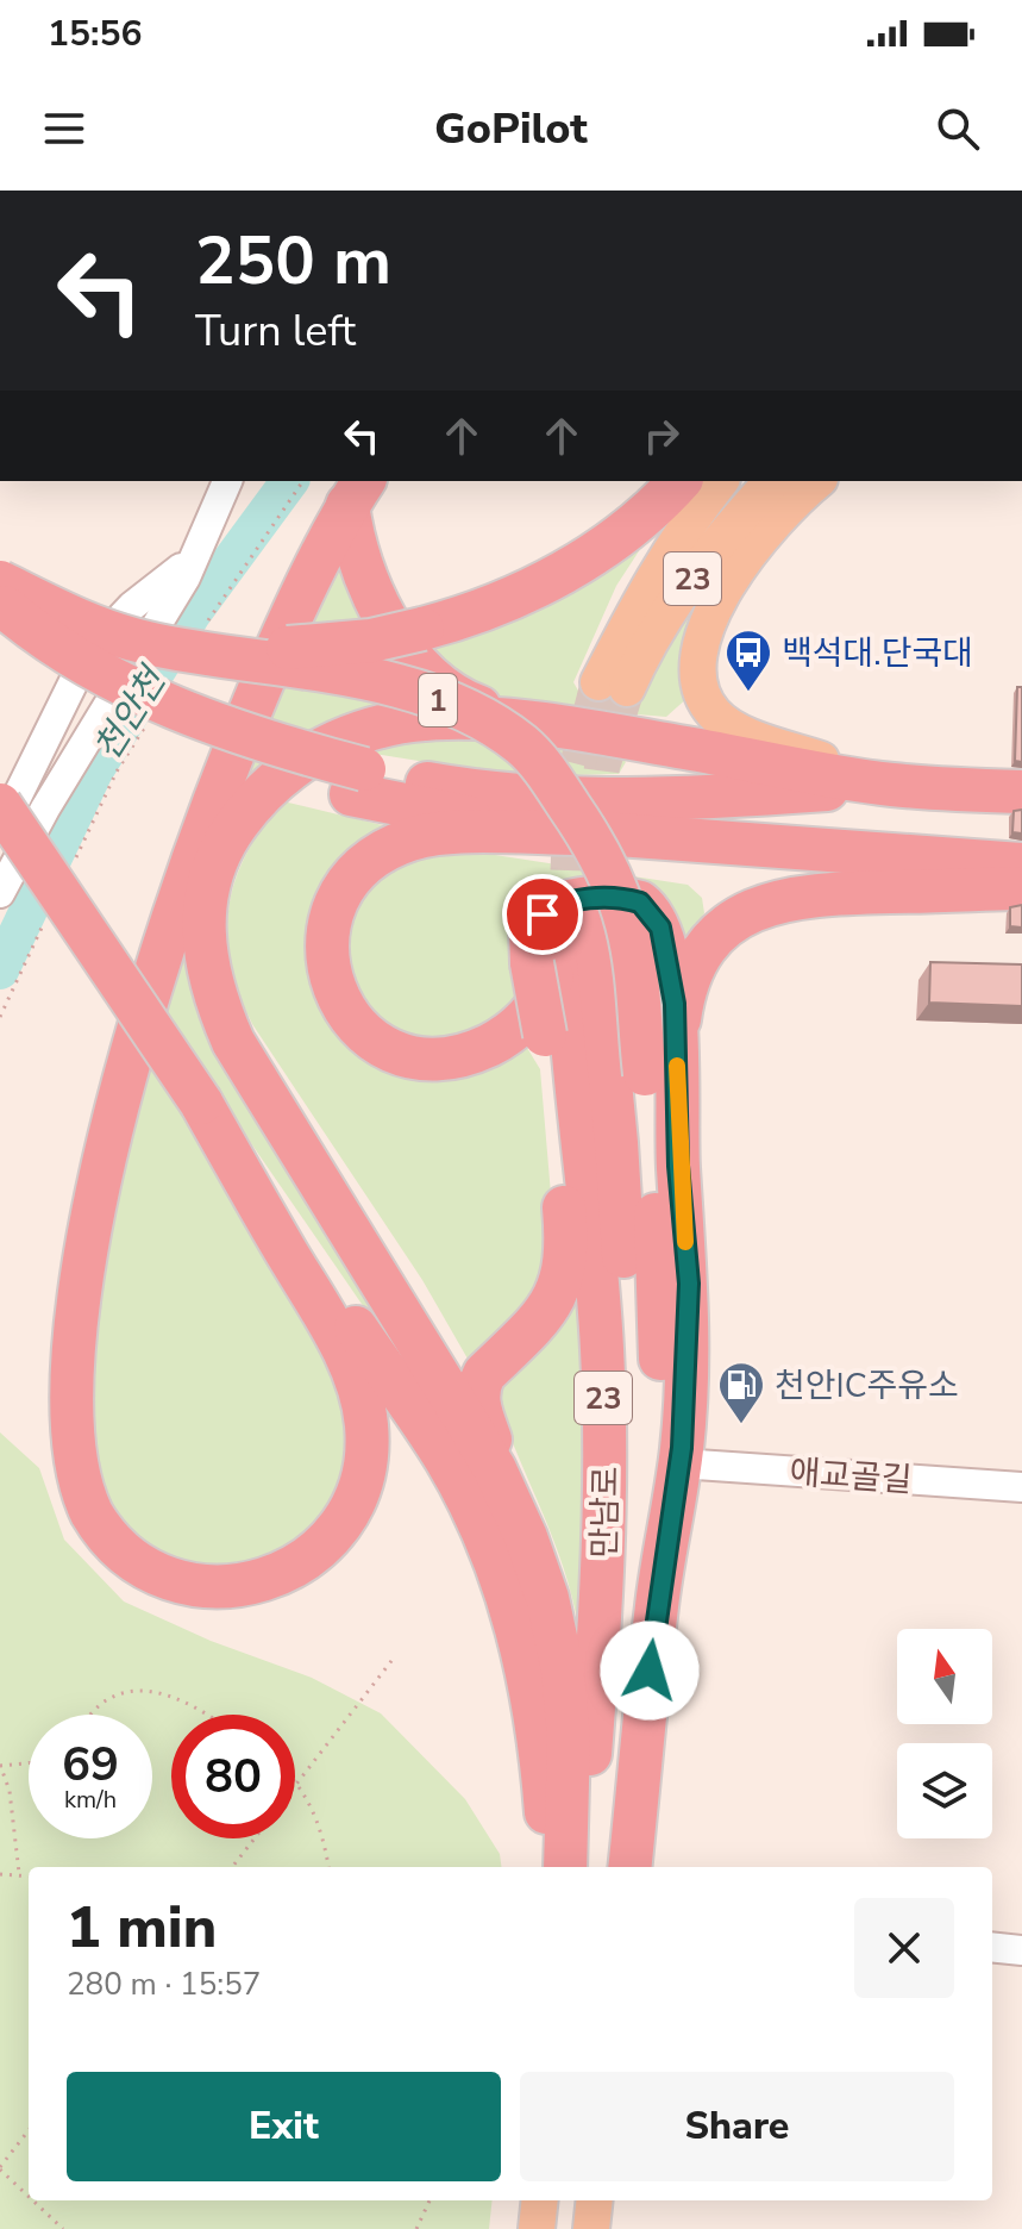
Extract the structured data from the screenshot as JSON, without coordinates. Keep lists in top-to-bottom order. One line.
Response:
{"streets":{"highway":["23","1","만남로"],"street":["애교골길"]},"water":["천안천"],"places":{"bus stop":["백석대.단국대"],"fuel station":["천안IC주유소"]},"north":"top","page":{"status":"15:56","header":"GoPilot","turn":["250 m","Turn left"],"speed":"69 km/h","limit":"80","heading":["1 min","280 m · 15:57"],"buttons":["Exit","Share"]}}
